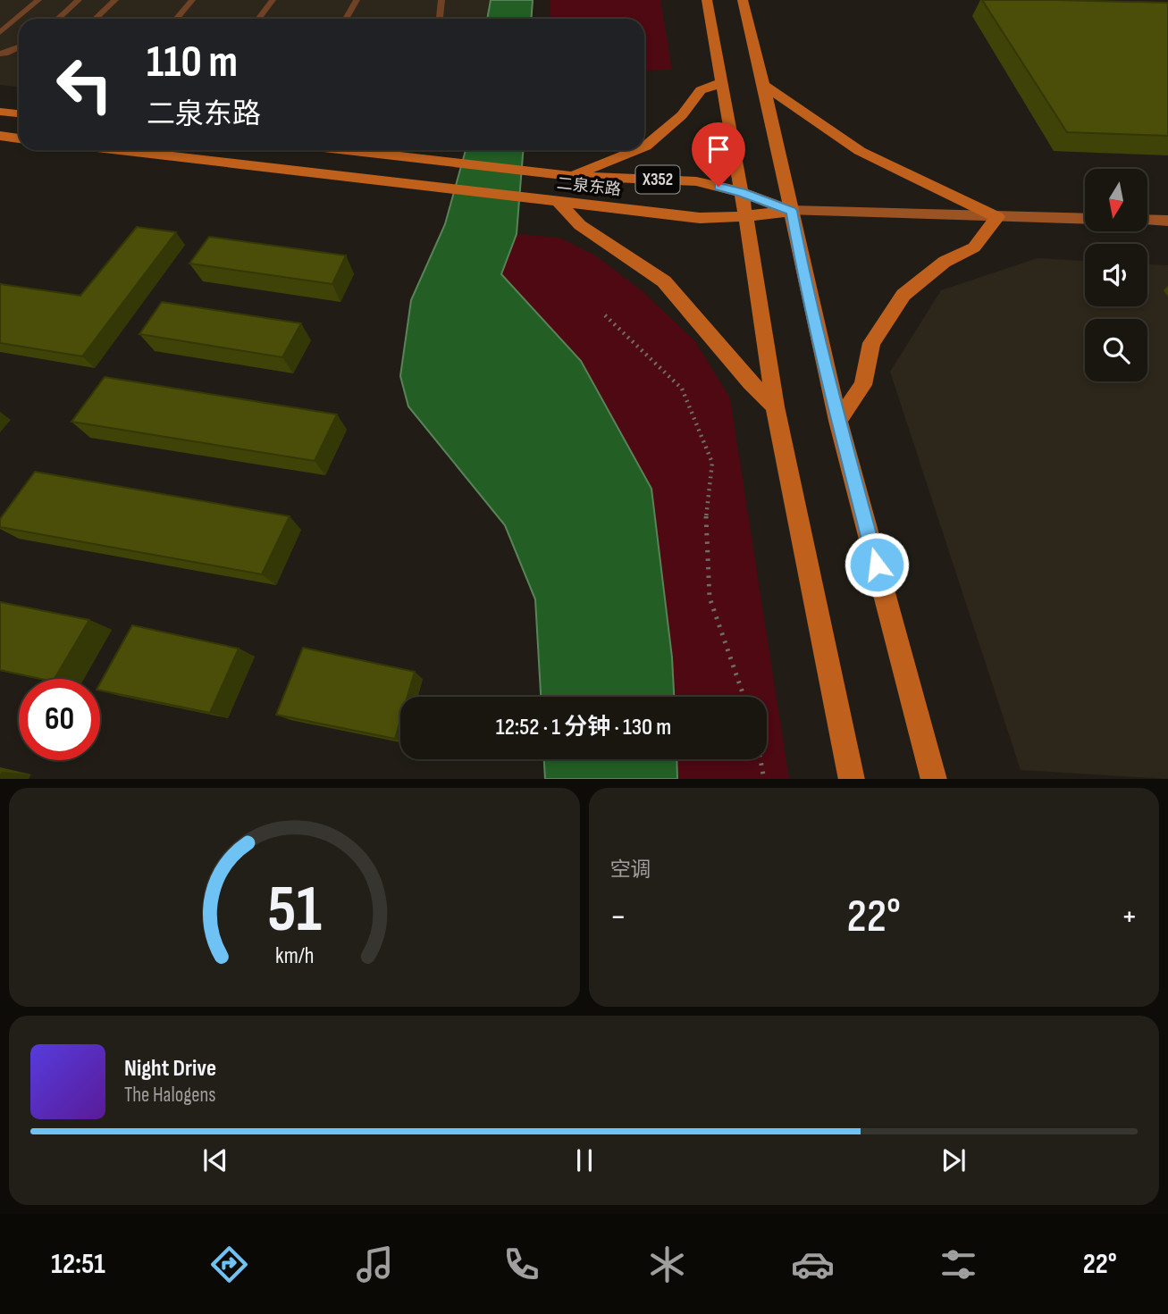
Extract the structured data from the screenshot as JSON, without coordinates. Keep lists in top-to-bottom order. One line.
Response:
{"streets":{"main road":["X352","二泉东路"]},"north":"bottom","page":{"turn":["110 m","二泉东路"],"limit":"60","trip":"12:52 · 1 分钟 · 130 m","tile":"空调","heat":["−","22°","+"],"song":["Night Drive","The Halogens"],"tabs":["12:51","22°"],"gauge":["51","km/h"]}}
